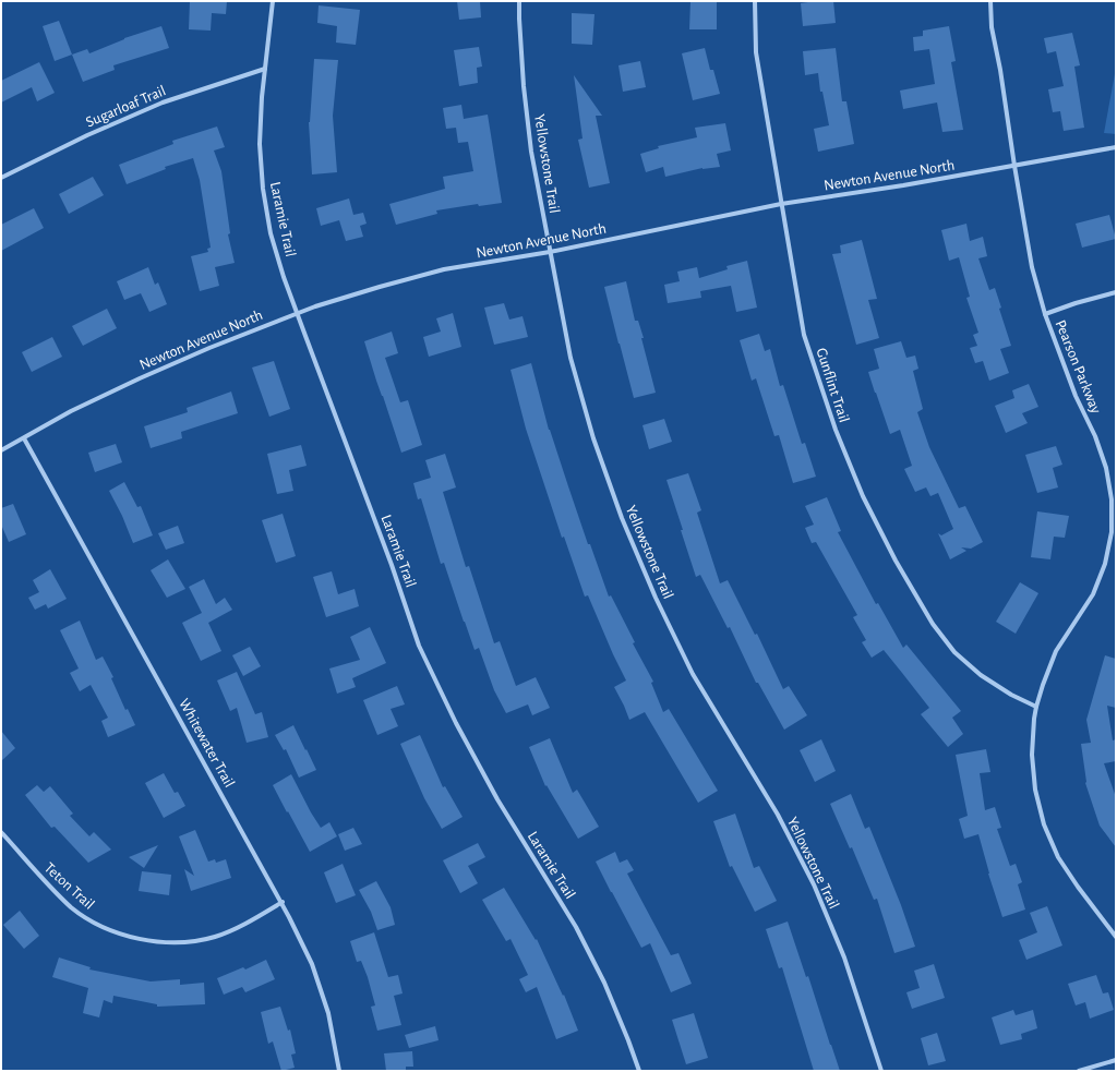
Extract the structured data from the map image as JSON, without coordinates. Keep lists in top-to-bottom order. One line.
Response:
{"streets":{"street":["Sugarloaf Trail","Yellowstone Trail","Newton Avenue North","Laramie Trail","Pearson Parkway","Gunflint Trail","Whitewater Trail","Teton Trail"]},"crossings":[["Sugarloaf Trail","Laramie Trail"],["Yellowstone Trail","Newton Avenue North"],["Newton Avenue North","Laramie Trail"],["Newton Avenue North","Pearson Parkway"],["Newton Avenue North","Gunflint Trail"],["Newton Avenue North","Whitewater Trail"],["Pearson Parkway","Gunflint Trail"],["Whitewater Trail","Teton Trail"]]}
